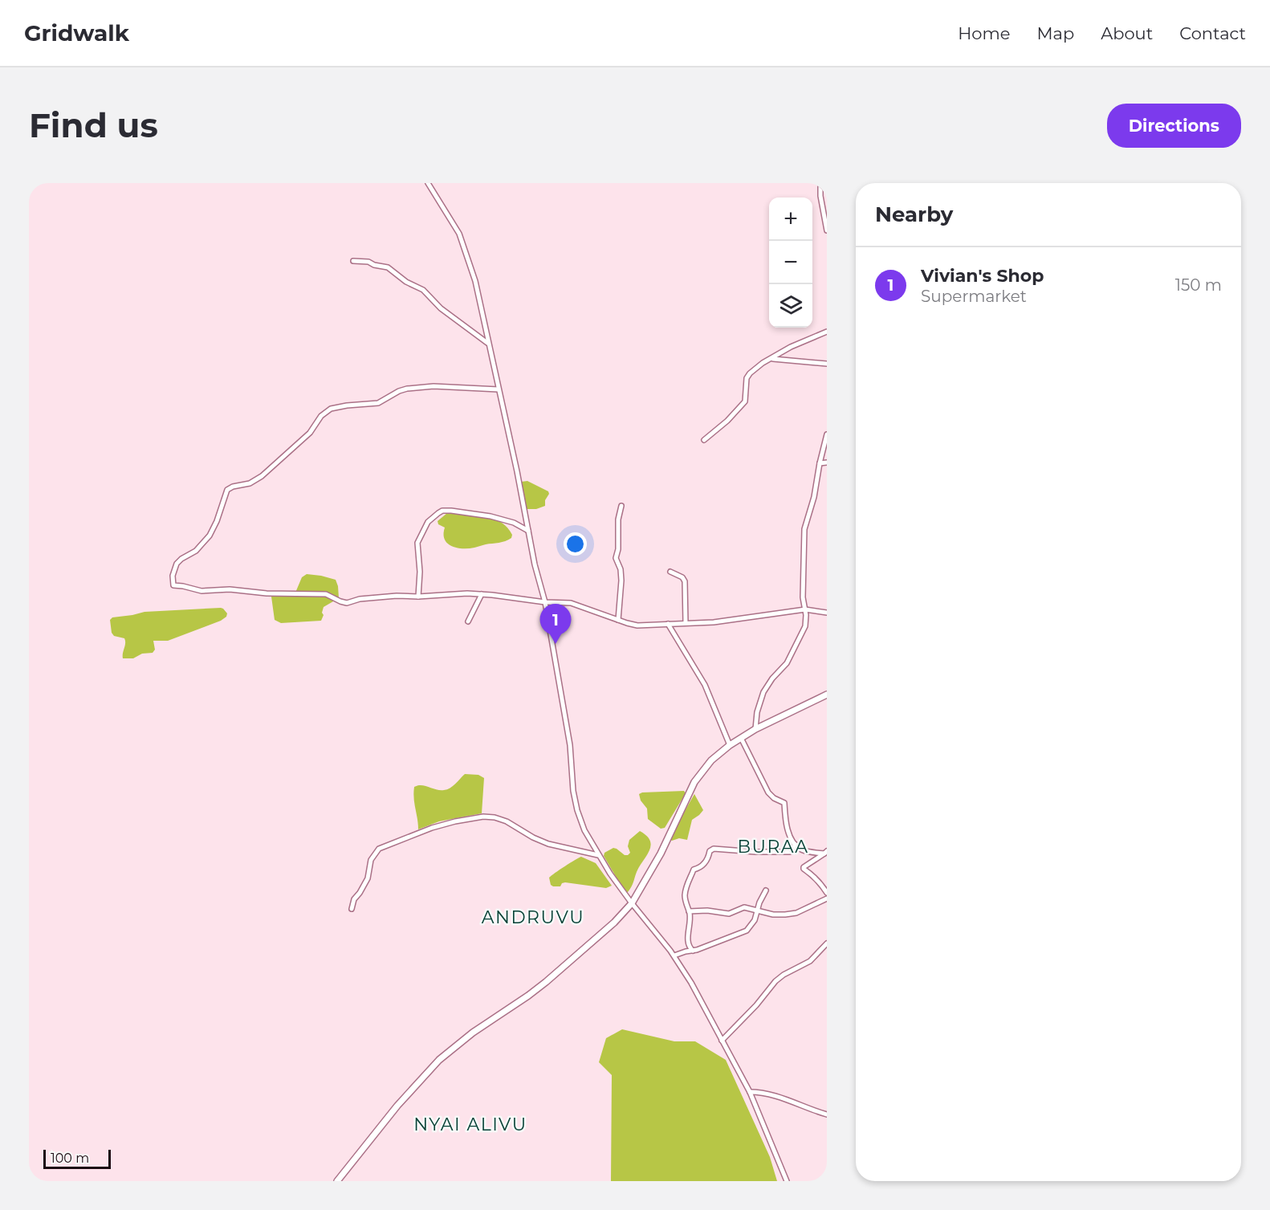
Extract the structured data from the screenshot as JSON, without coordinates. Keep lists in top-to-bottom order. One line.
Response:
{"districts":["BURAA","ANDRUVU","NYAI ALIVU"],"scale_bar":"100 m","page":{"header":"Gridwalk","nav":["Home","Map","About","Contact"],"buttons":"Directions","title":"Find us","heading":"Nearby","map_buttons":["+","−"],"list":[{"mark":"1","name":"Vivian's Shop","note":"Supermarket","value":"150 m"}],"pins":"1","scale":"100 m"}}
